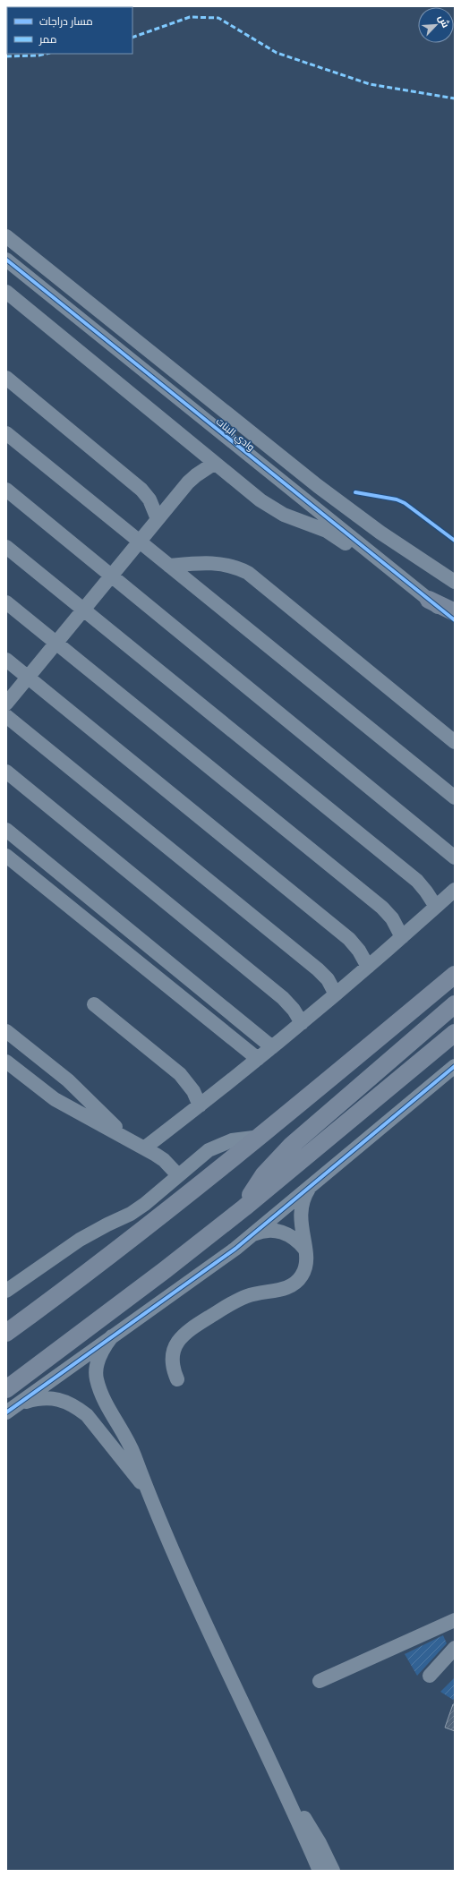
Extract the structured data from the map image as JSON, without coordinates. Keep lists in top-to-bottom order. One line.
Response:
{"streets":{"street":["وادي البنات"]},"legend":["مسار دراجات","ممر"],"north":"top right"}
